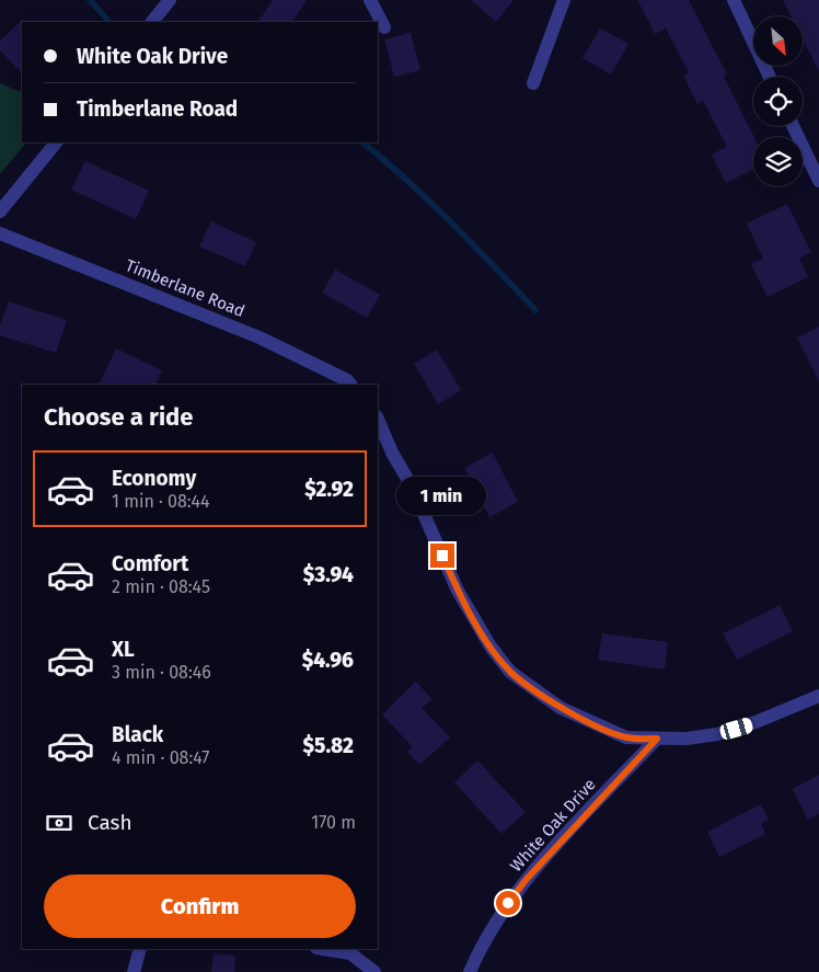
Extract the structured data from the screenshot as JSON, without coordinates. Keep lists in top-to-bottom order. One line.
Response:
{"streets":{"street":["Timberlane Road","White Oak Drive"]},"north":"bottom right","page":{"banner":["White Oak Drive","Timberlane Road"],"heading":"Choose a ride","list":[{"name":"Economy","note":"1 min · 08:44","value":"$2.92"},{"name":"Comfort","note":"2 min · 08:45","value":"$3.94"},{"name":"XL","note":"3 min · 08:46","value":"$4.96"},{"name":"Black","note":"4 min · 08:47","value":"$5.82"}],"bubble":"1 min","pay":["Cash","170 m"],"buttons":"Confirm"}}
